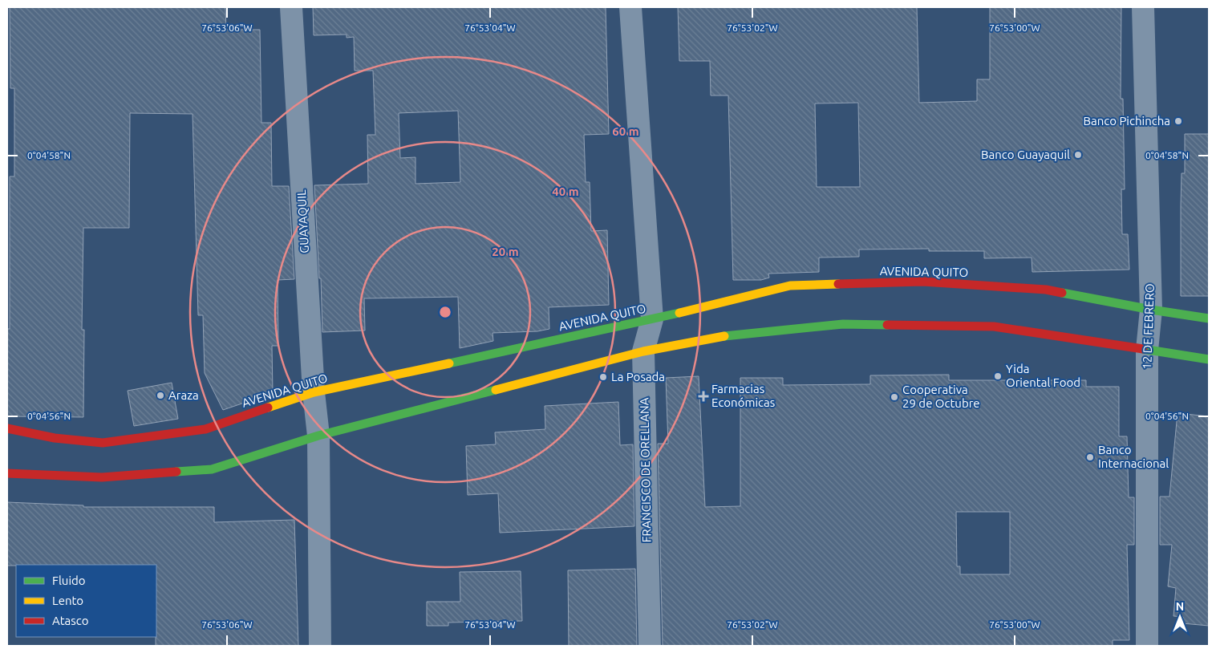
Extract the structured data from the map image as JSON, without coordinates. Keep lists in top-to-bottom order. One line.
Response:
{"streets":{"highway":["AVENIDA QUITO"],"street":["GUAYAQUIL","12 DE FEBRERO","FRANCISCO DE ORELLANA"]},"crossings":[["GUAYAQUIL","AVENIDA QUITO"],["AVENIDA QUITO","12 DE FEBRERO"],["AVENIDA QUITO","FRANCISCO DE ORELLANA"]],"places":{"other":["Banco Pichincha","Banco Guayaquil","Yida Oriental Food","La Posada","Araza","Cooperativa 29 de Octubre","Banco Internacional"],"health":["Farmacias Económicas"]},"legend":["Fluido","Lento","Atasco"],"north":"top","coordinates":["76°53'06\"W","76°53'04\"W","76°53'02\"W","76°53'00\"W","0°04'58\"N","0°04'56\"N"],"rings":["60 m","40 m","20 m"]}
